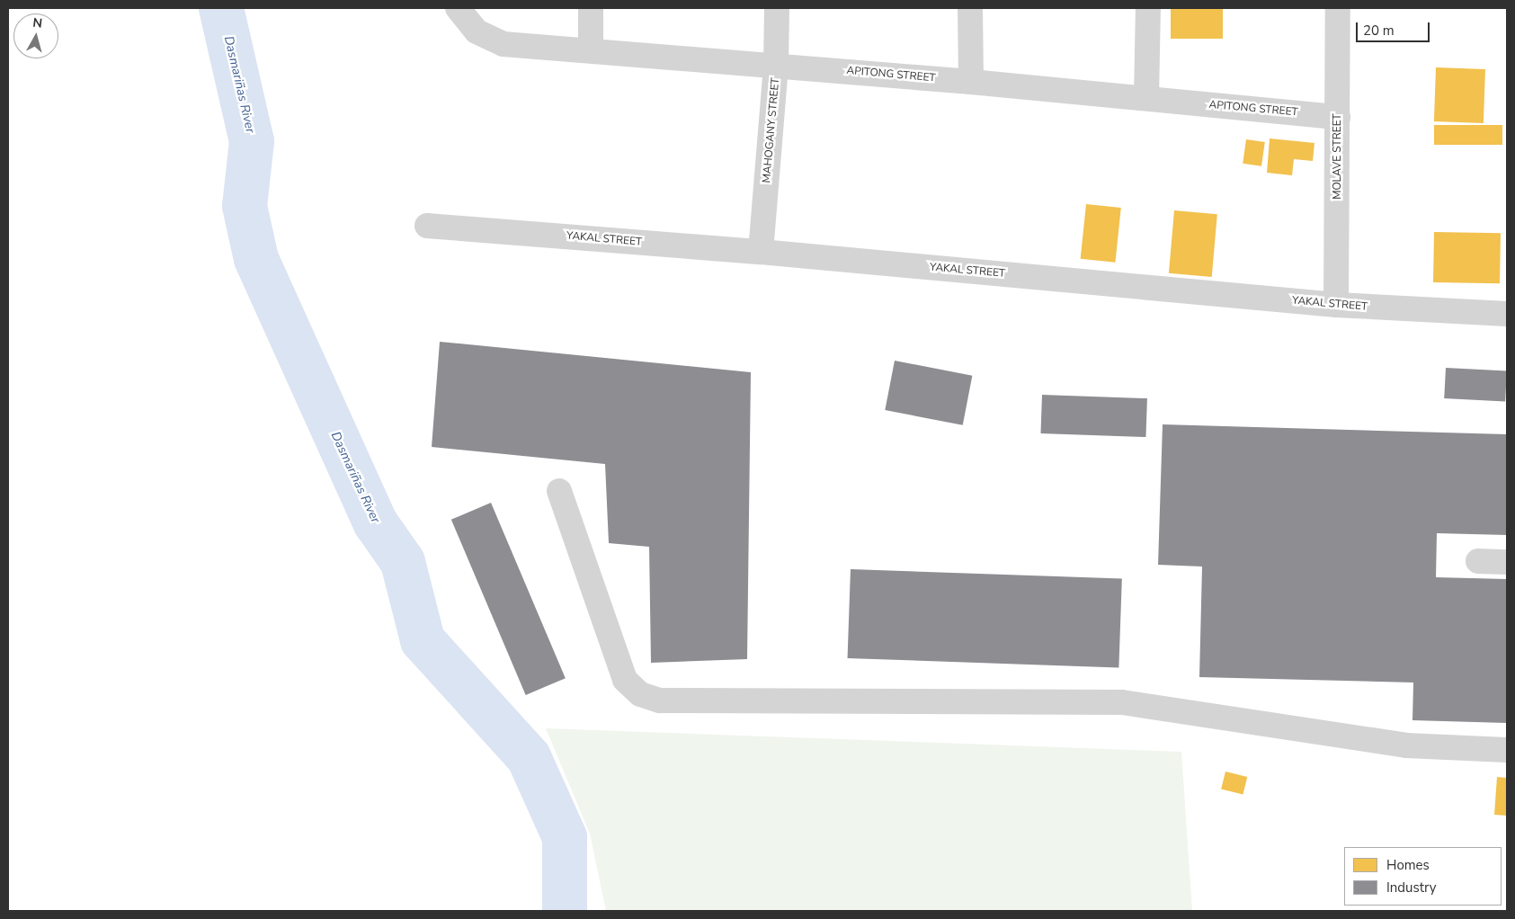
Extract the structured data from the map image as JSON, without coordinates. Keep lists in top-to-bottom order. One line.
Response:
{"streets":{"street":["APITONG STREET","MAHOGANY STREET","MOLAVE STREET","YAKAL STREET"]},"crossings":[["APITONG STREET","MAHOGANY STREET"],["APITONG STREET","MOLAVE STREET"],["MAHOGANY STREET","YAKAL STREET"],["MOLAVE STREET","YAKAL STREET"]],"water":["Dasmariñas River"],"legend":["Homes","Industry"],"scale_bar":"20 m","north":"top"}
